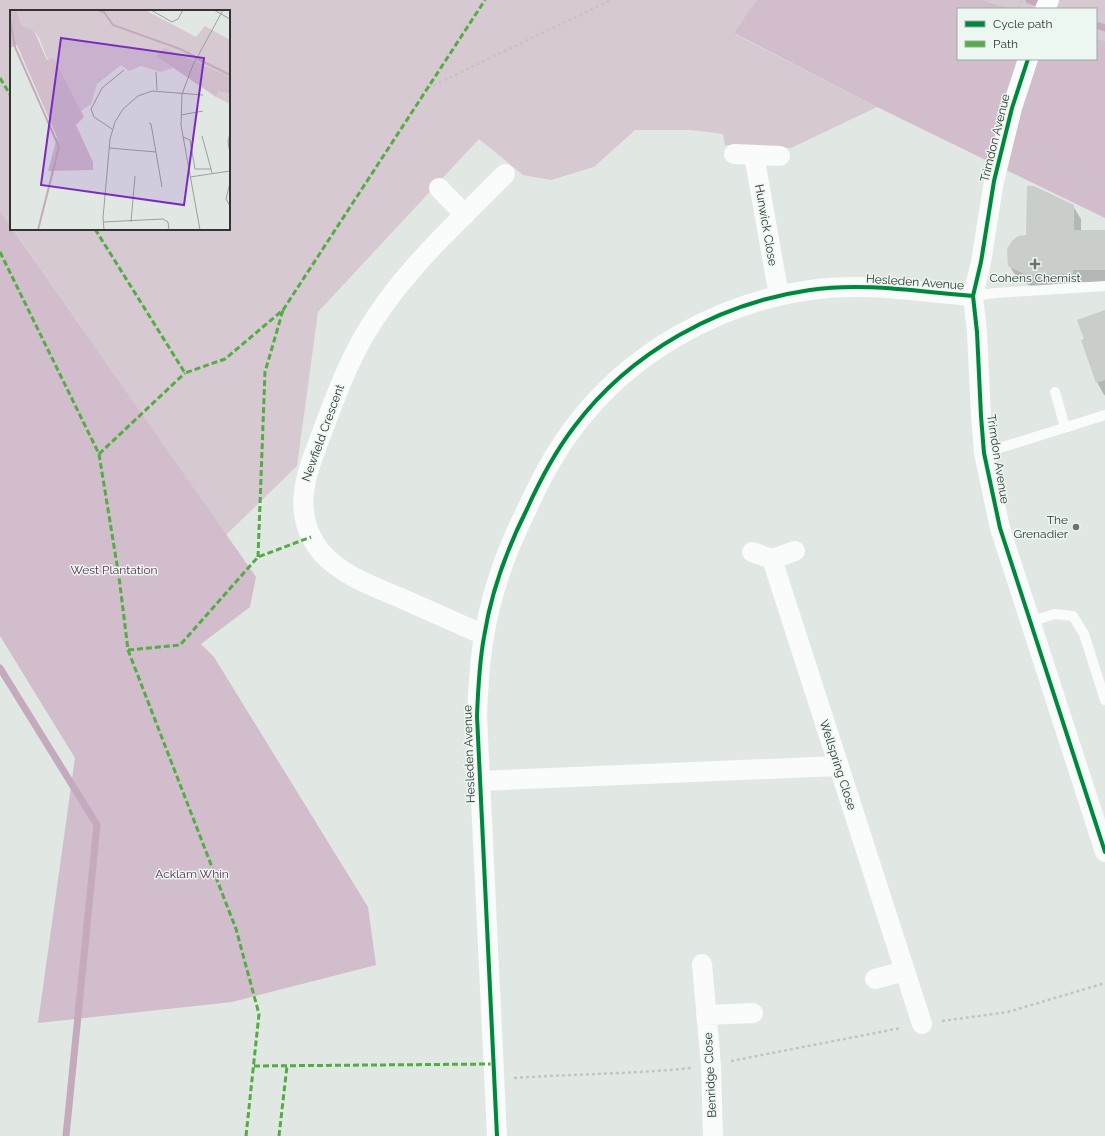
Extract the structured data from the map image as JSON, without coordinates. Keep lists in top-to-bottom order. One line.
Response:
{"streets":{"street":["Trimdon Avenue","Hunwick Close","Hesleden Avenue","Newfield Crescent","Wellspring Close","Benridge Close"]},"crossings":[["Trimdon Avenue","Hesleden Avenue"],["Hunwick Close","Hesleden Avenue"],["Hesleden Avenue","Newfield Crescent"]],"parks":["West Plantation","Acklam Whin"],"places":{"health":["Cohens Chemist"],"other":["The Grenadier"]},"legend":["Cycle path","Path"]}
